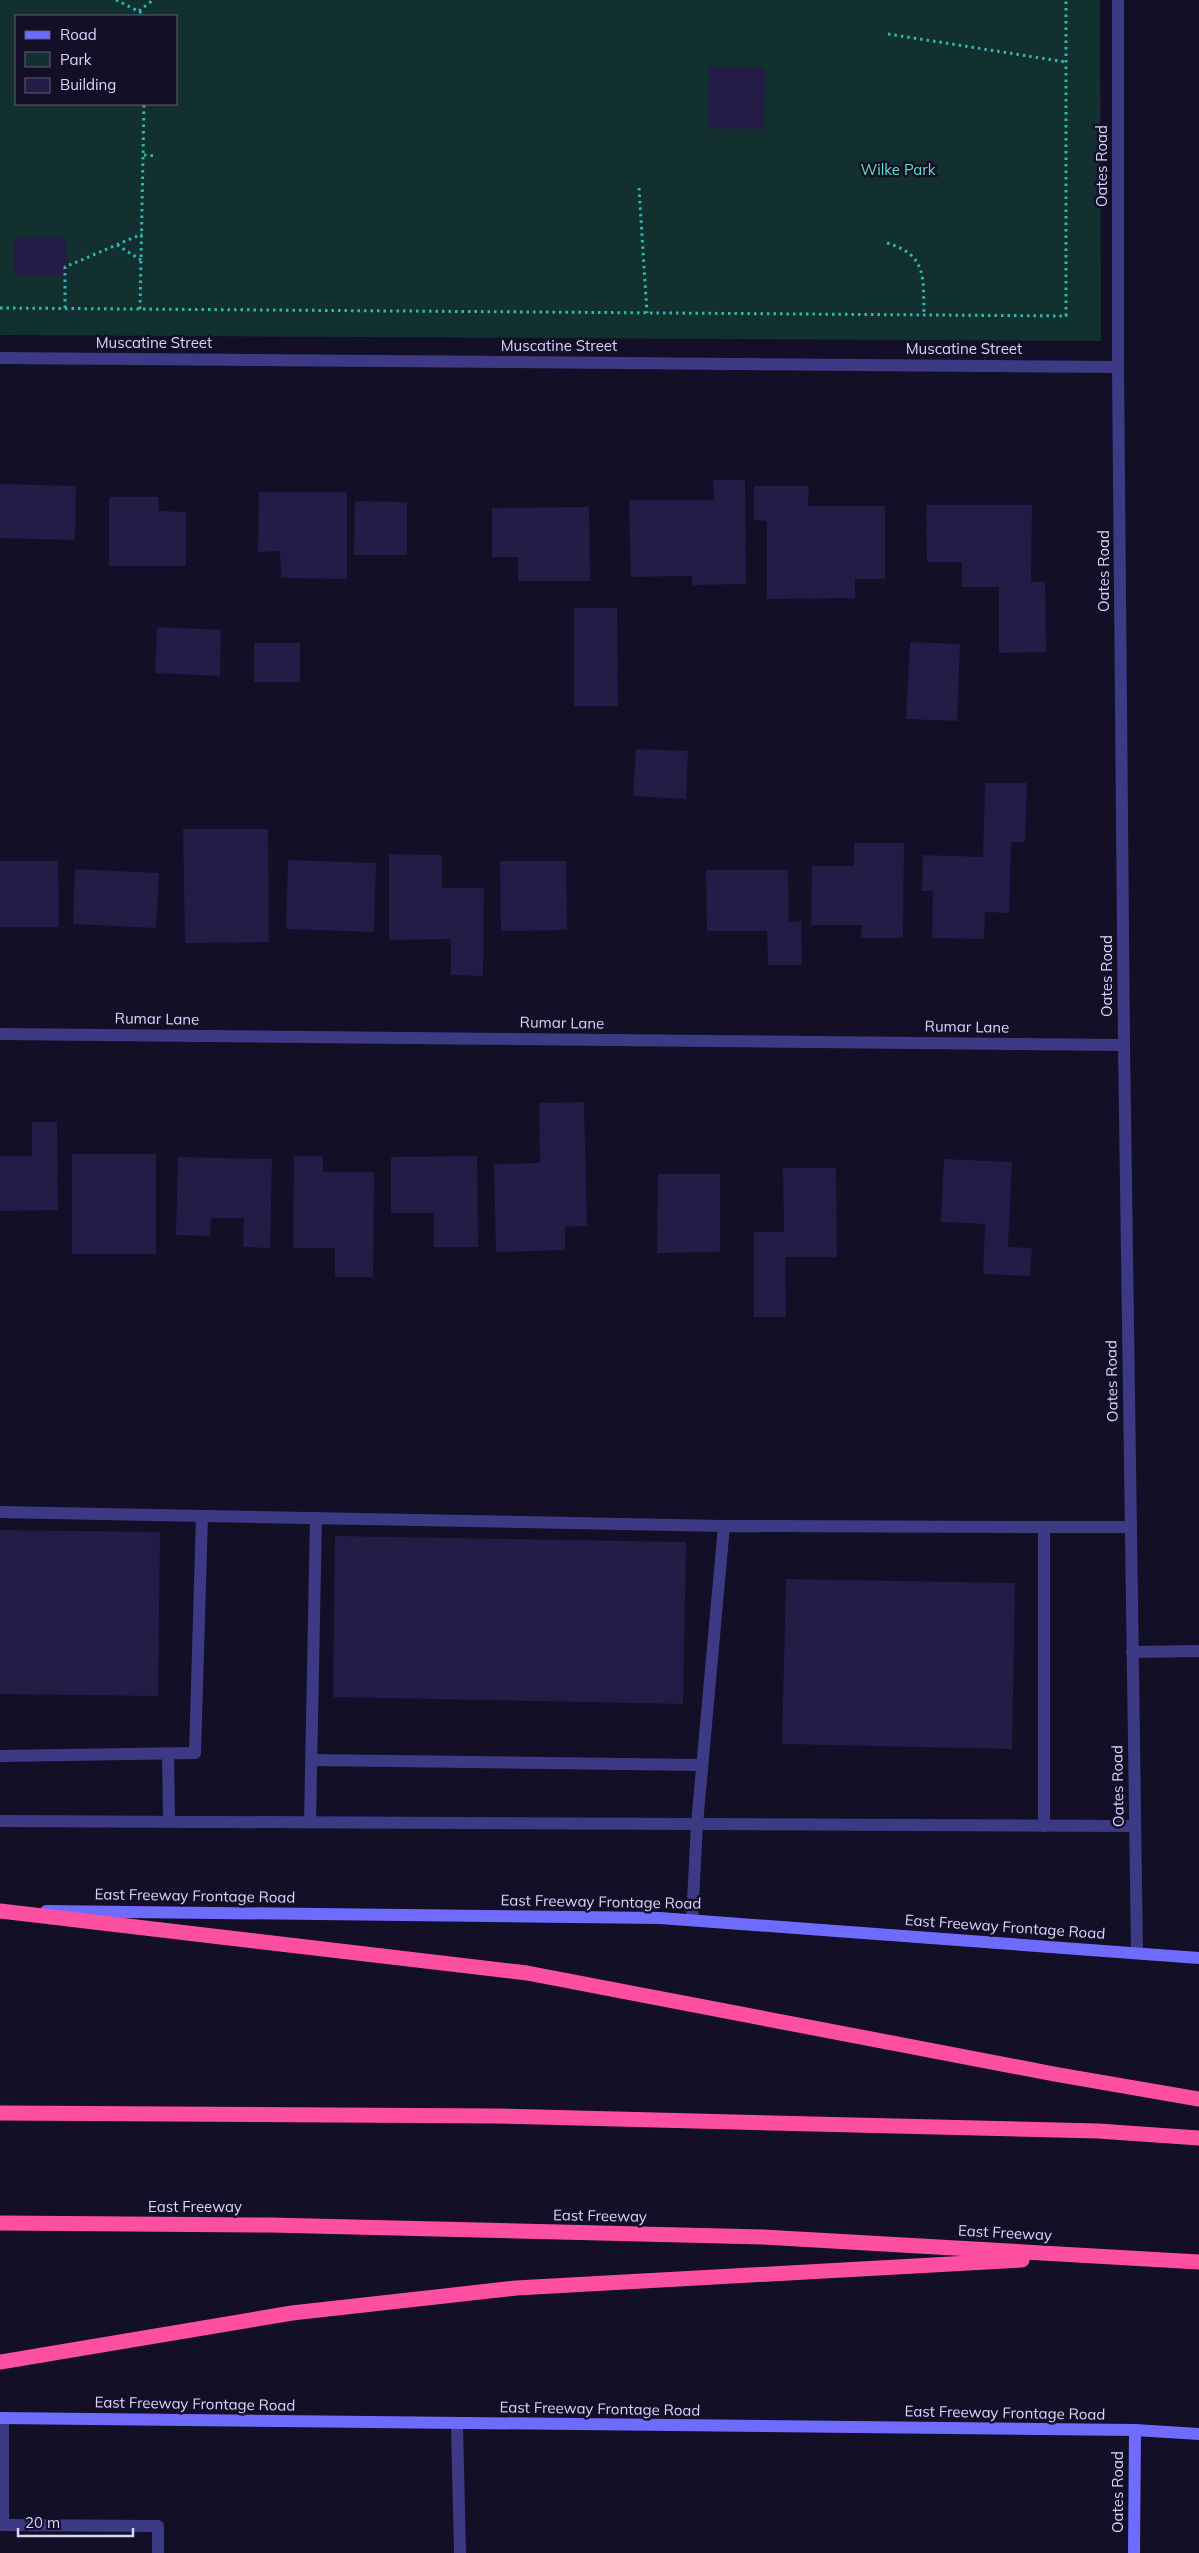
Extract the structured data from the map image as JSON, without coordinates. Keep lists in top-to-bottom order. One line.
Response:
{"streets":{"highway":["East Freeway"],"main road":["Oates Road","East Freeway Frontage Road"],"street":["Muscatine Street","Rumar Lane"]},"crossings":[["Oates Road","Muscatine Street"],["Oates Road","Rumar Lane"],["Oates Road","East Freeway Frontage Road"]],"parks":["Wilke Park"],"legend":["Road","Park","Building"],"scale_bar":"20 m"}
